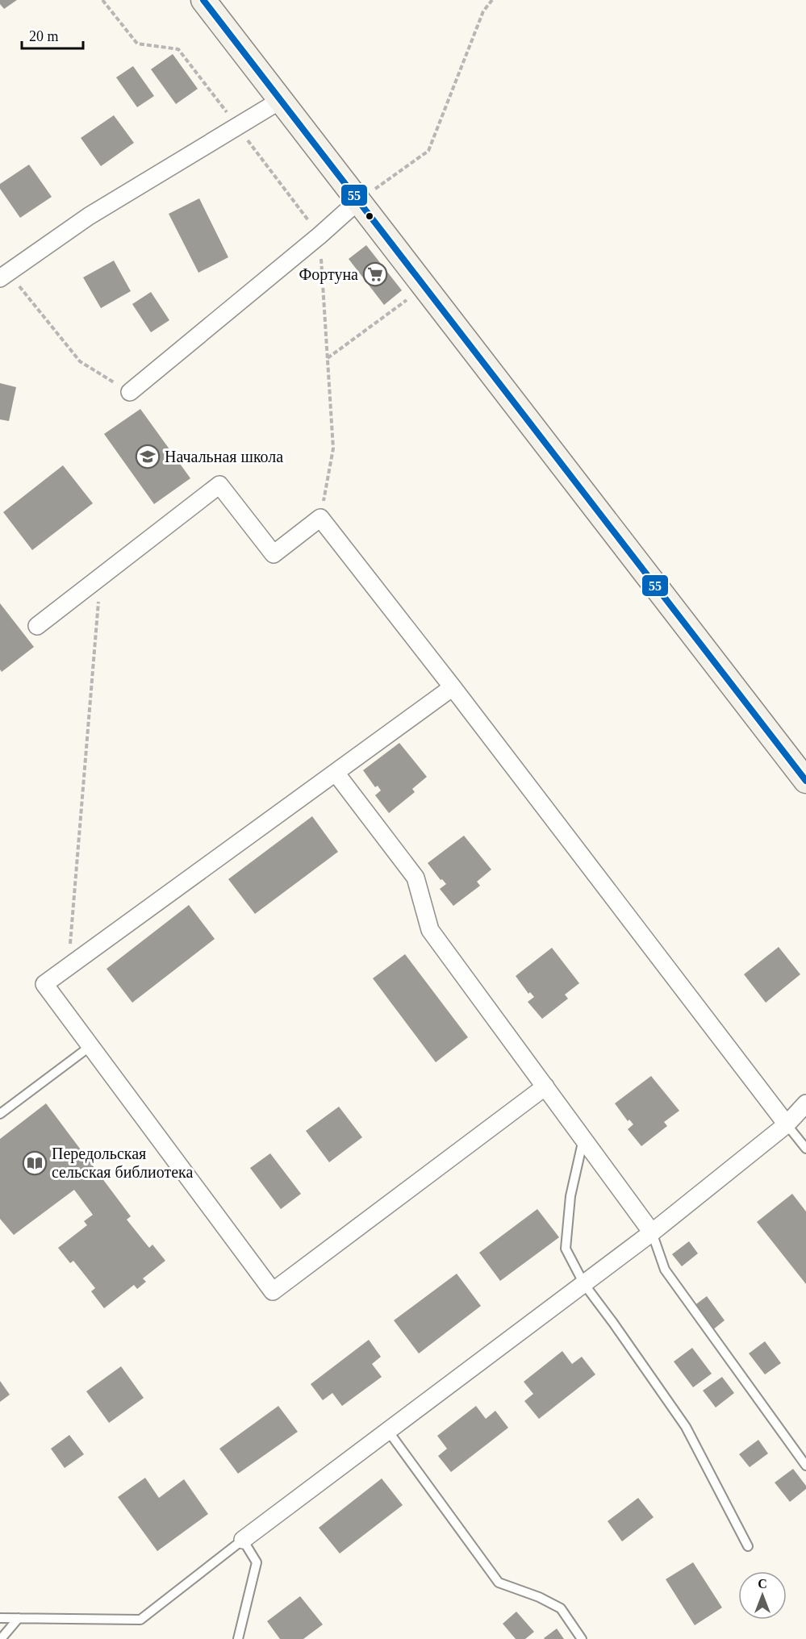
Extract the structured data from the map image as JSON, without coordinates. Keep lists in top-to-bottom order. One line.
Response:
{"places":{"supermarket":["Фортуна"],"school or university":["Начальная школа"],"library":["Передольская сельская библиотека"]},"lines":["transit line 55"],"scale_bar":"20 m","north":"top"}
